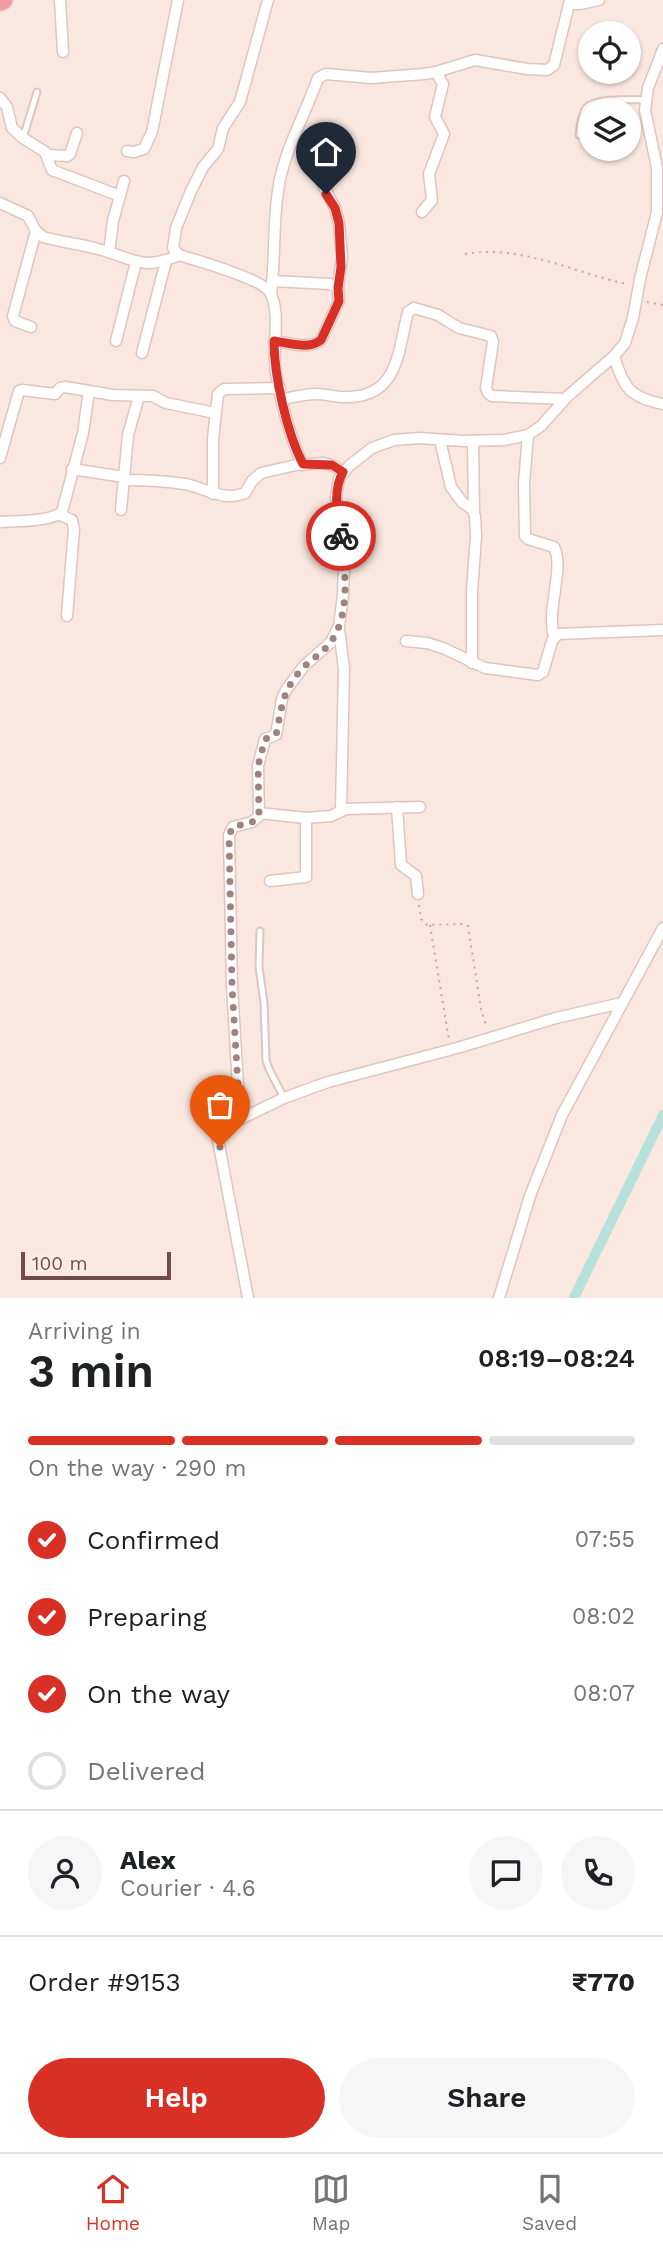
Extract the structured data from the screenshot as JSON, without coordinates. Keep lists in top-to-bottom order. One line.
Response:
{"scale_bar":"100 m","page":{"scale":"100 m","heading":["3 min","Arriving in","08:19–08:24"],"panel":["Alex","Courier · 4.6","Order #9153","₹770"],"bar":"On the way · 290 m","list":[["Confirmed","07:55"],["Preparing","08:02"],["On the way","08:07"],"Delivered"],"buttons":["Help","Share"],"tabs":["Home","Map","Saved"]}}
